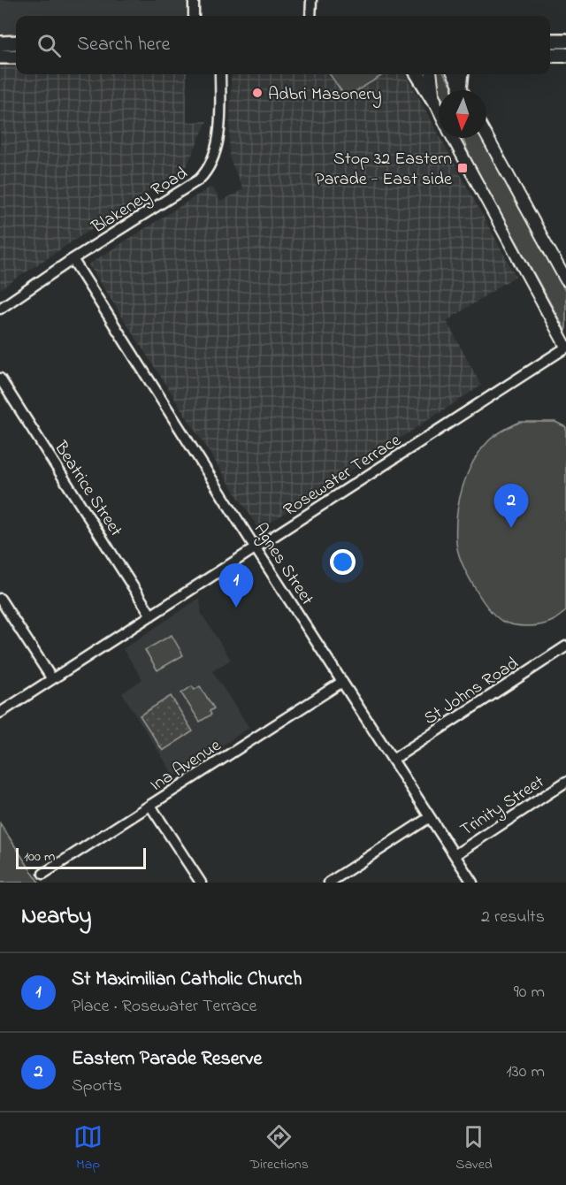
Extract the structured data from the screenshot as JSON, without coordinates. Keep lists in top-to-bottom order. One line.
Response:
{"streets":{"street":["Blakeney Road","Rosewater Terrace","Beatrice Street","Agnes Street","St Johns Road","Ina Avenue","Trinity Street"]},"crossings":[["Blakeney Road","Agnes Street"],["Rosewater Terrace","Beatrice Street"],["Rosewater Terrace","Agnes Street"],["Agnes Street","St Johns Road"],["Agnes Street","Ina Avenue"],["Agnes Street","Trinity Street"]],"places":{"other":["Adbri Masonery"],"transit":["Stop 32 Eastern Parade - East side"]},"scale_bar":"100 m","north":"bottom","page":{"search":"Search here","pins":["2","1"],"scale":"100 m","heading":["Nearby","2 results"],"list":[{"mark":"1","name":"St Maximilian Catholic Church","note":"Place · Rosewater Terrace","value":"90 m"},{"mark":"2","name":"Eastern Parade Reserve","note":"Sports","value":"130 m"}],"nav":["Map","Directions","Saved"]}}
